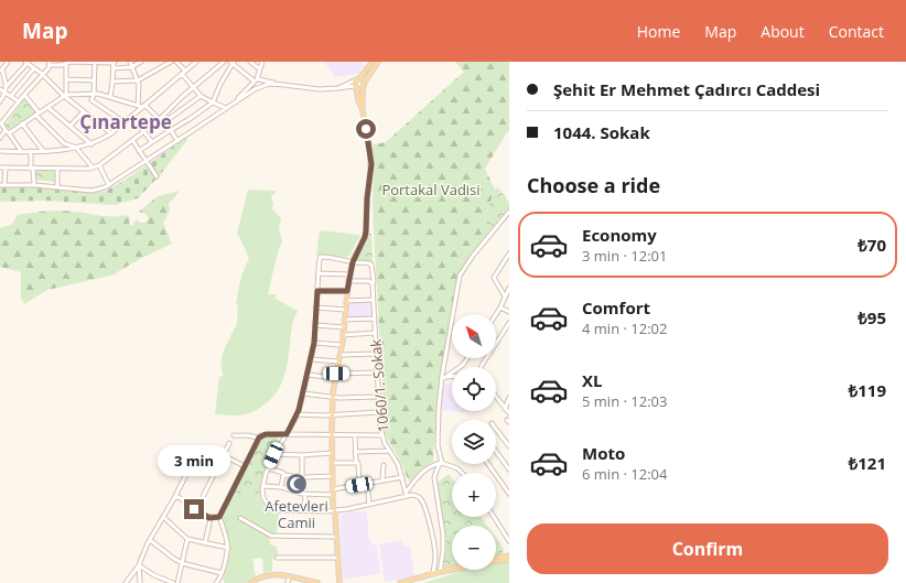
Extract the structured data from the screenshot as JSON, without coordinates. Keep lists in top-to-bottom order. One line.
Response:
{"streets":{"street":["1060/1. Sokak"]},"districts":["Çınartepe"],"parks":["Portakal Vadisi"],"places":{"mosque":["Afetevleri Camii"]},"north":"top left","page":{"header":"Map","nav":["Home","Map","About","Contact"],"banner":["Şehit Er Mehmet Çadırcı Caddesi","1044. Sokak"],"heading":"Choose a ride","list":[{"name":"Economy","note":"3 min · 12:01","value":"₺70"},{"name":"Comfort","note":"4 min · 12:02","value":"₺95"},{"name":"XL","note":"5 min · 12:03","value":"₺119"},{"name":"Moto","note":"6 min · 12:04","value":"₺121"}],"map_buttons":["+","−"],"bubble":"3 min","buttons":"Confirm"}}
